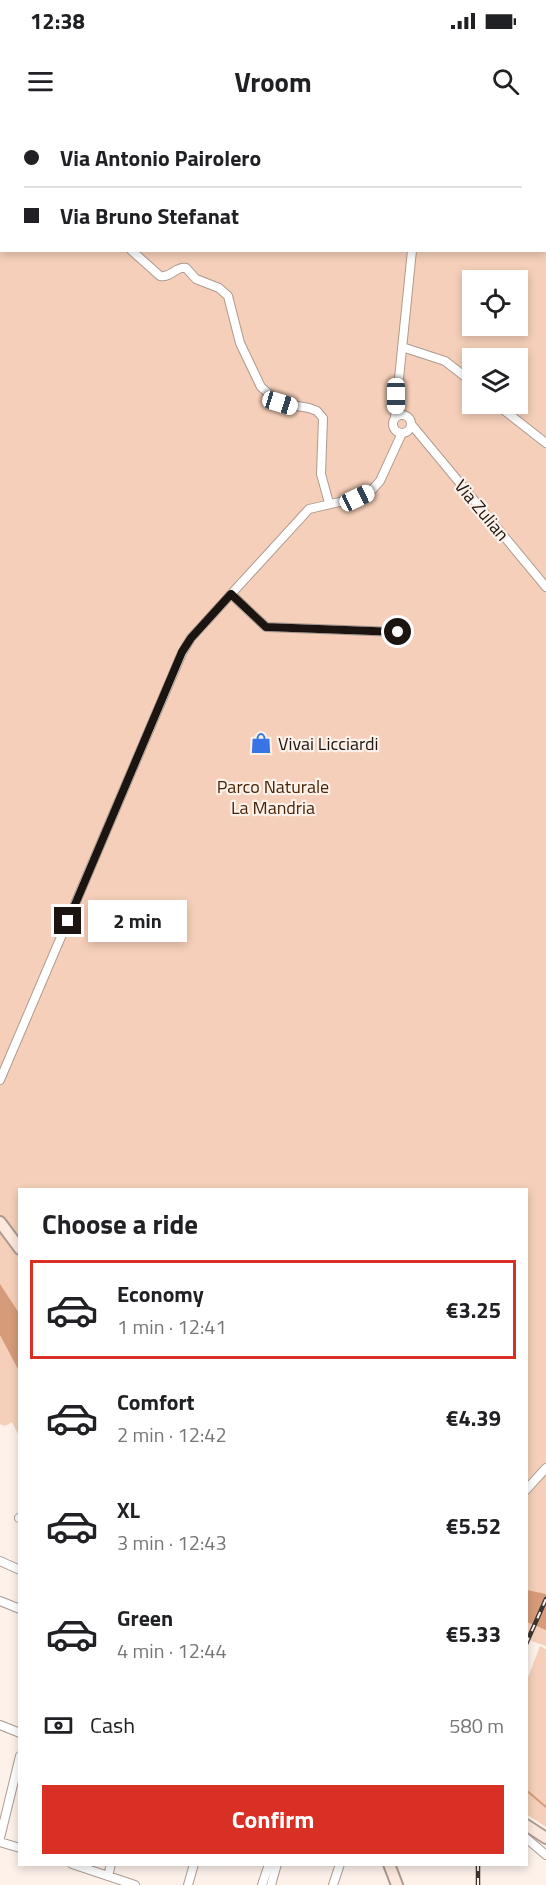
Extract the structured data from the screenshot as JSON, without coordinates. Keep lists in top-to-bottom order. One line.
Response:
{"streets":{"street":["Via Zulian"]},"parks":["Parco Naturale La Mandria"],"places":{"shop":["Vivai Licciardi"]},"page":{"status":"12:38","header":"Vroom","banner":["Via Antonio Pairolero","Via Bruno Stefanat"],"bubble":"2 min","heading":"Choose a ride","list":[{"name":"Economy","note":"1 min · 12:41","value":"€3.25"},{"name":"Comfort","note":"2 min · 12:42","value":"€4.39"},{"name":"XL","note":"3 min · 12:43","value":"€5.52"},{"name":"Green","note":"4 min · 12:44","value":"€5.33"}],"pay":["Cash","580 m"],"buttons":"Confirm"}}
